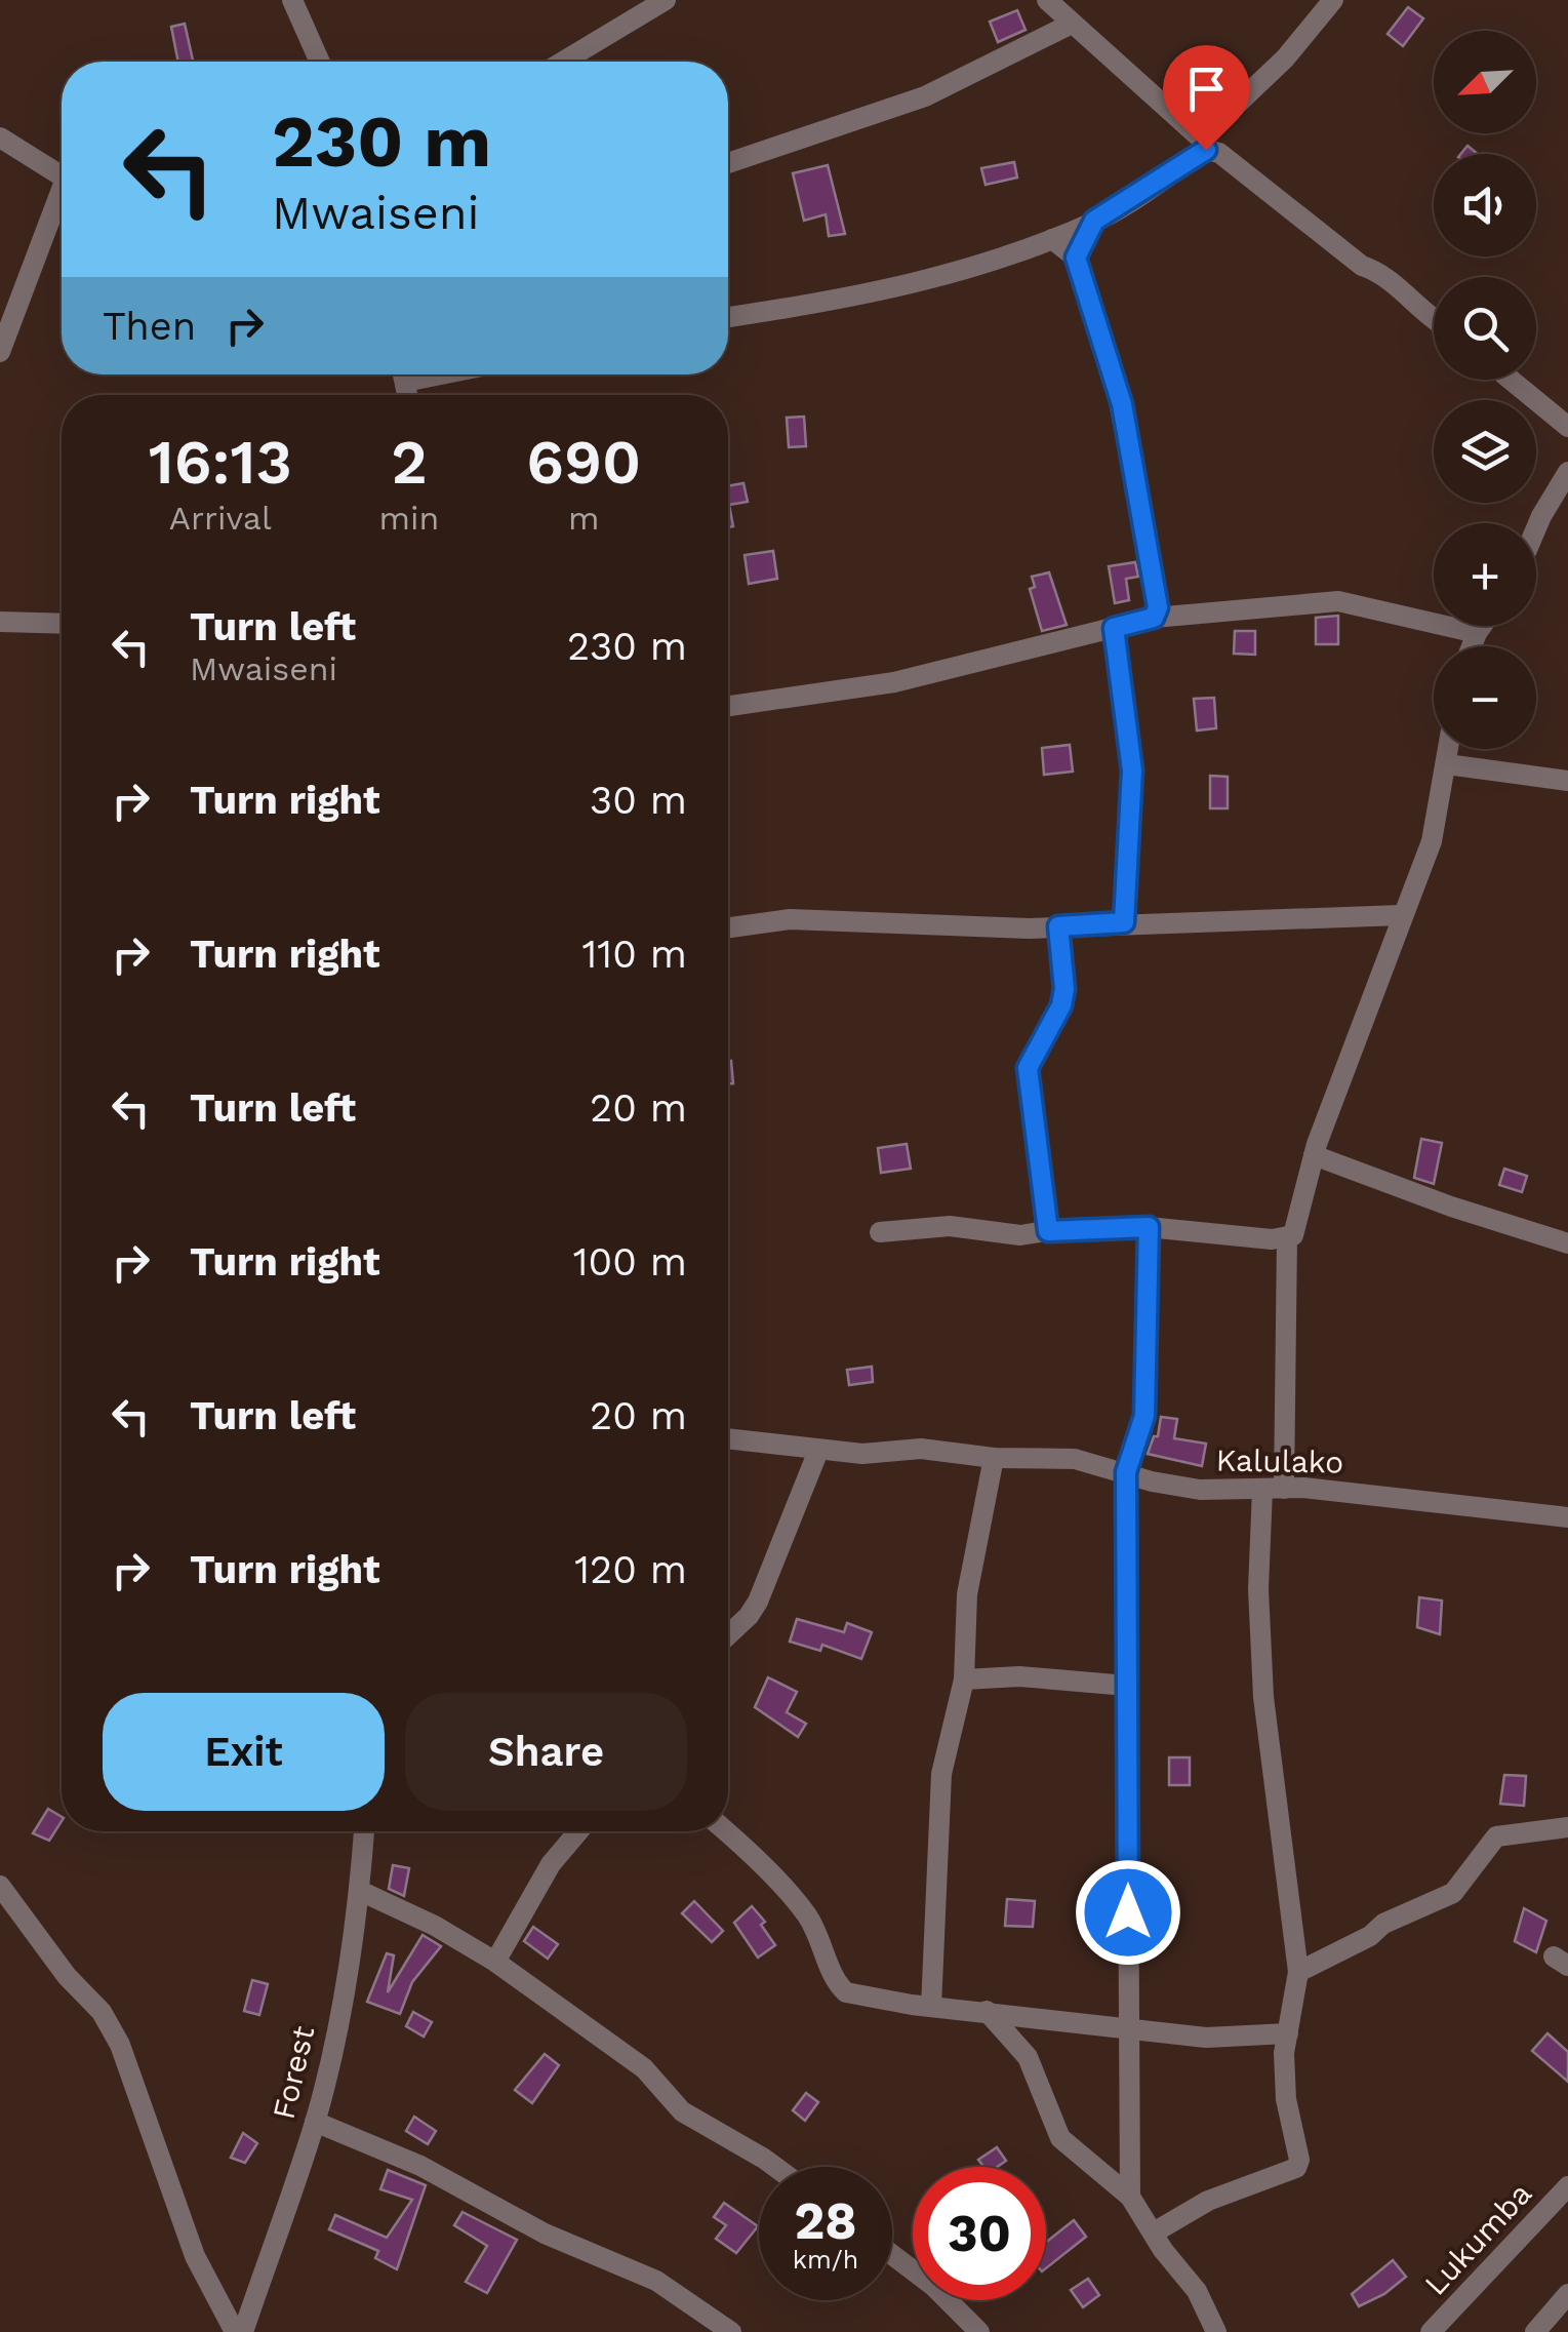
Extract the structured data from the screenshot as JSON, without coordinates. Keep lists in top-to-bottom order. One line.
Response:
{"streets":{"street":["Kalulako","Forest","Lukumba"]},"north":"bottom left","page":{"map_buttons":["+","−"],"turn":["230 m","Mwaiseni"],"then":"Then","eta":["16:13","Arrival","2","min","690","m"],"list":[{"name":"Turn left","note":"Mwaiseni","value":"230 m"},{"name":"Turn right","value":"30 m"},{"name":"Turn right","value":"110 m"},{"name":"Turn left","value":"20 m"},{"name":"Turn right","value":"100 m"},{"name":"Turn left","value":"20 m"},{"name":"Turn right","value":"120 m"}],"buttons":["Exit","Share"],"speed":"28 km/h","limit":"30"}}
